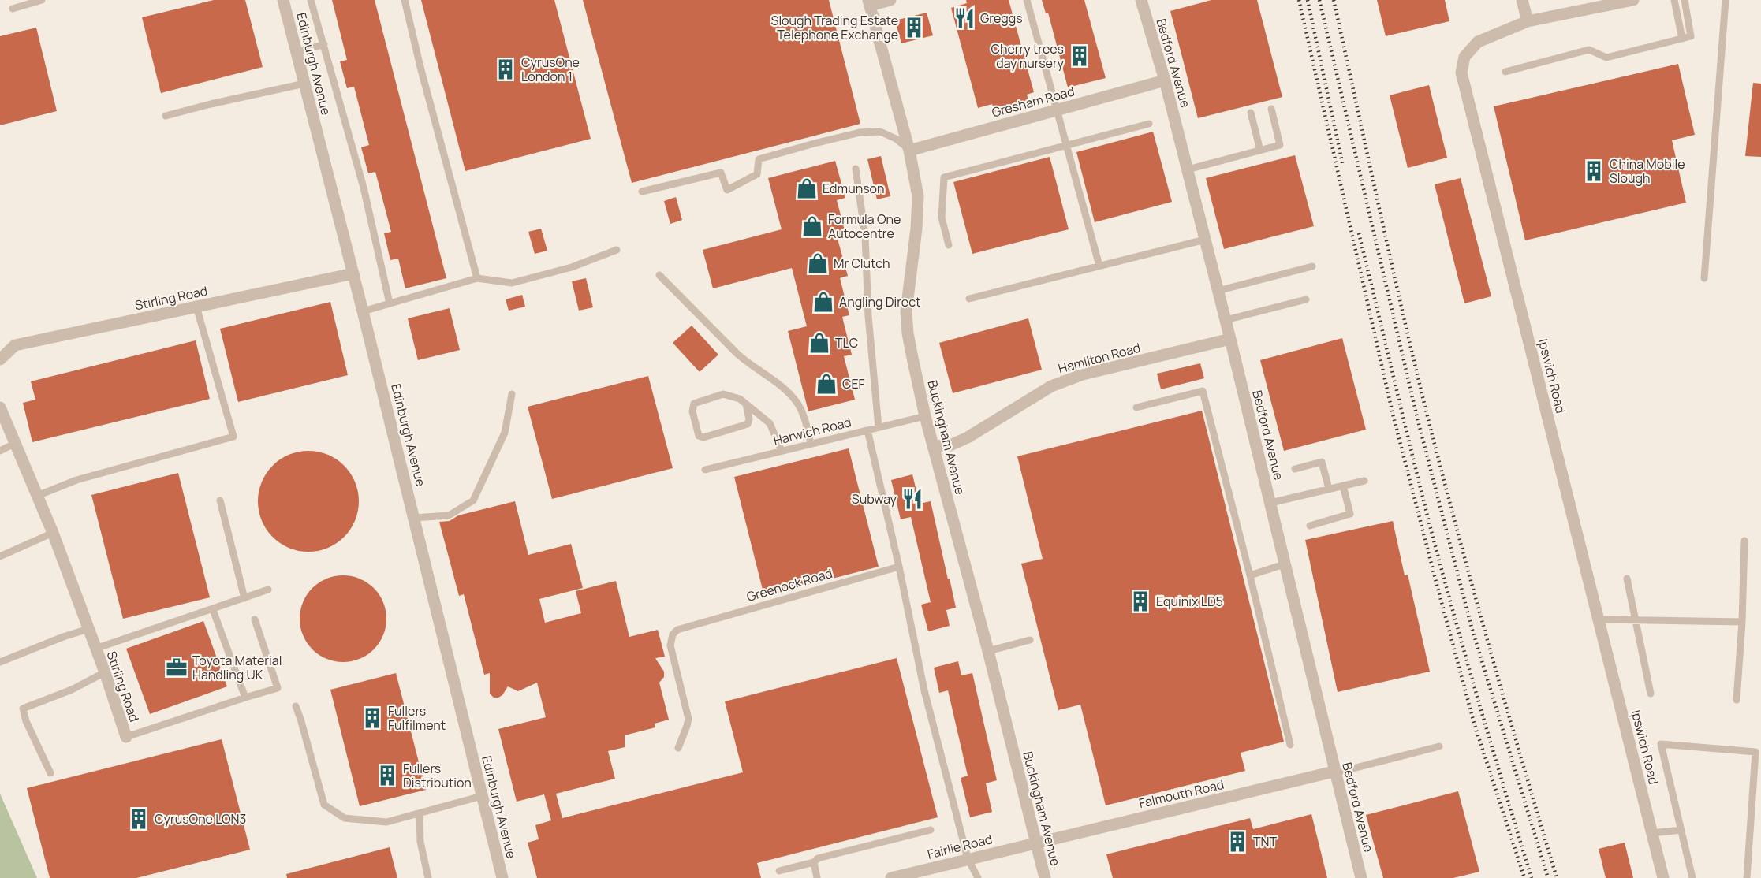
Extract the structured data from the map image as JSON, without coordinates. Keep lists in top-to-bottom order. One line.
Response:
{"streets":{"street":["Bedford Avenue","Edinburgh Avenue","Gresham Road","Stirling Road","Hamilton Road","Ipswich Road","Buckingham Avenue","Falmouth Road","Fairlie Road"],"lane":["Harwich Road","Greenock Road"]},"crossings":[["Bedford Avenue","Gresham Road"],["Bedford Avenue","Hamilton Road"],["Bedford Avenue","Falmouth Road"],["Edinburgh Avenue","Stirling Road"],["Gresham Road","Buckingham Avenue"],["Hamilton Road","Buckingham Avenue"],["Harwich Road","Buckingham Avenue"],["Buckingham Avenue","Falmouth Road"],["Buckingham Avenue","Fairlie Road"],["Falmouth Road","Fairlie Road"]],"places":{"restaurant":["Greggs","Subway"],"building":["Slough Trading Estate Telephone Exchange","Cherry trees day nursery","CyrusOne London 1","China Mobile Slough","Equinix LD5","Fullers Fulfilment","Fullers Distribution","CyrusOne LON3","TNT"],"shop":["Edmunson","Formula One Autocentre","Mr Clutch","Angling Direct","TLC","CEF"],"office":["Toyota Material Handling UK"]}}
